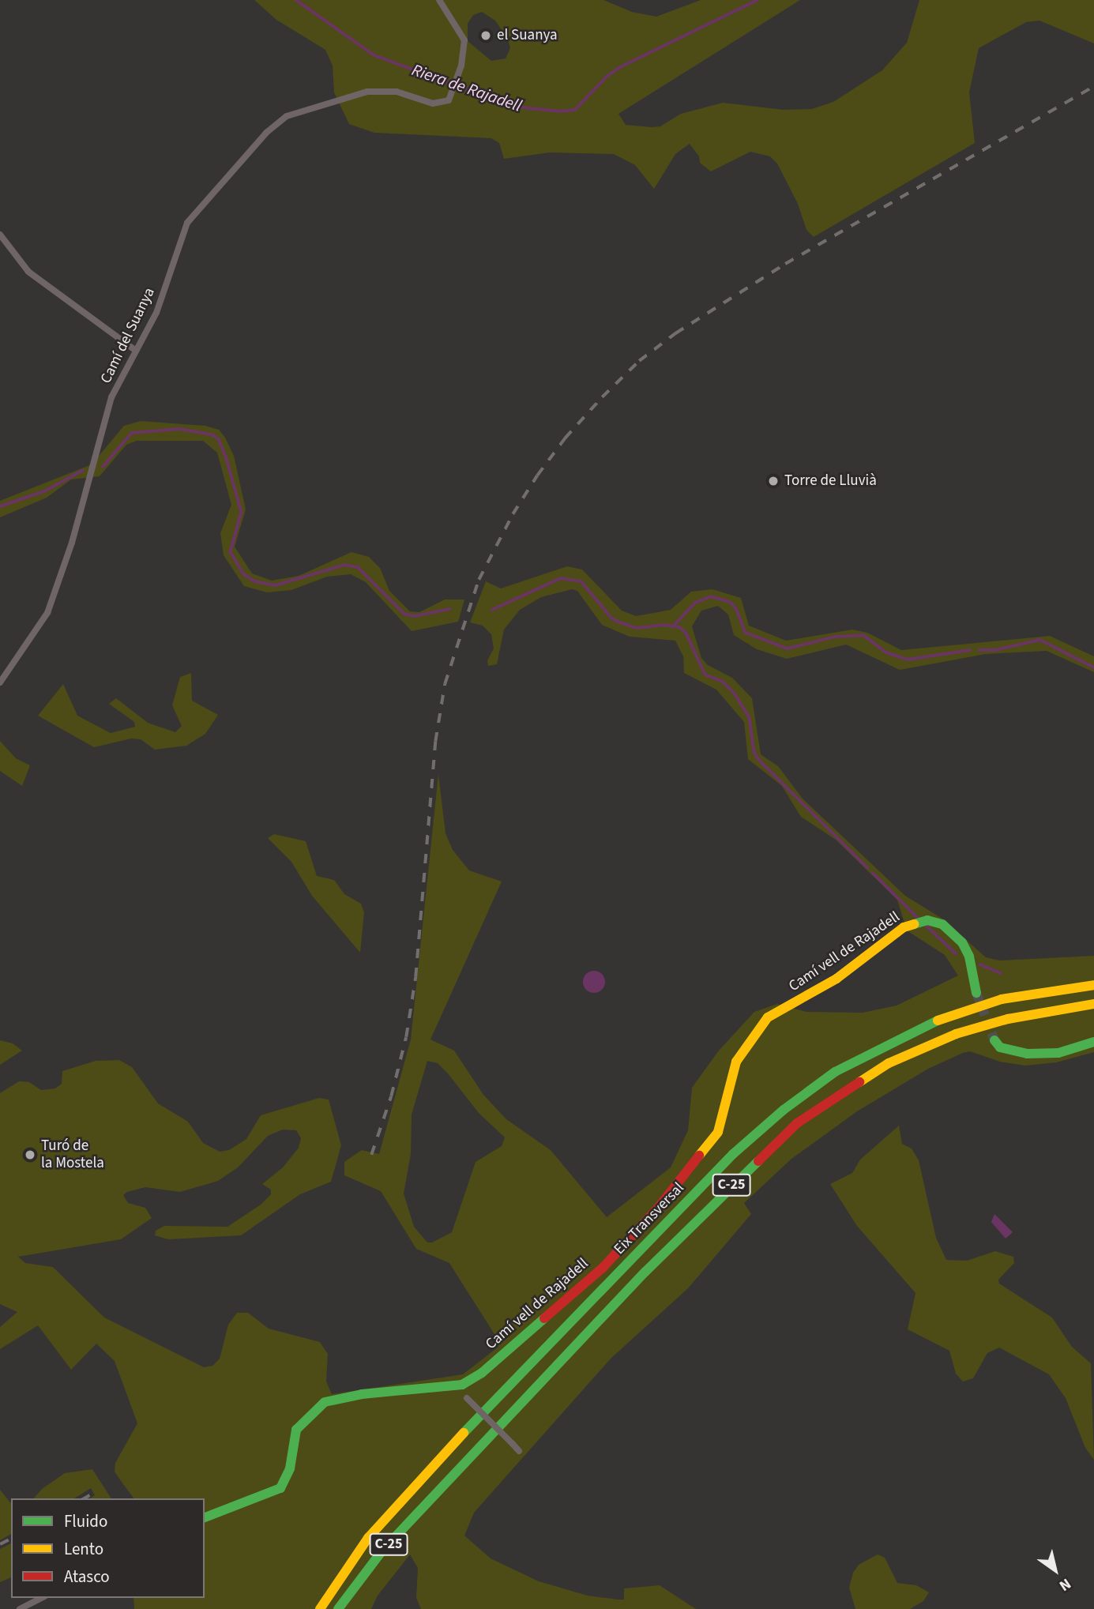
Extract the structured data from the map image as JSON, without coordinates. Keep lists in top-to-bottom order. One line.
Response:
{"streets":{"main road":["Camí vell de Rajadell","C-25","Eix Transversal"],"street":["Camí del Suanya"]},"water":["Riera de Rajadell"],"places":["el Suanya","Torre de Lluvià","Turó de la Mostela"],"legend":["Fluido","Lento","Atasco"],"north":"bottom right"}
